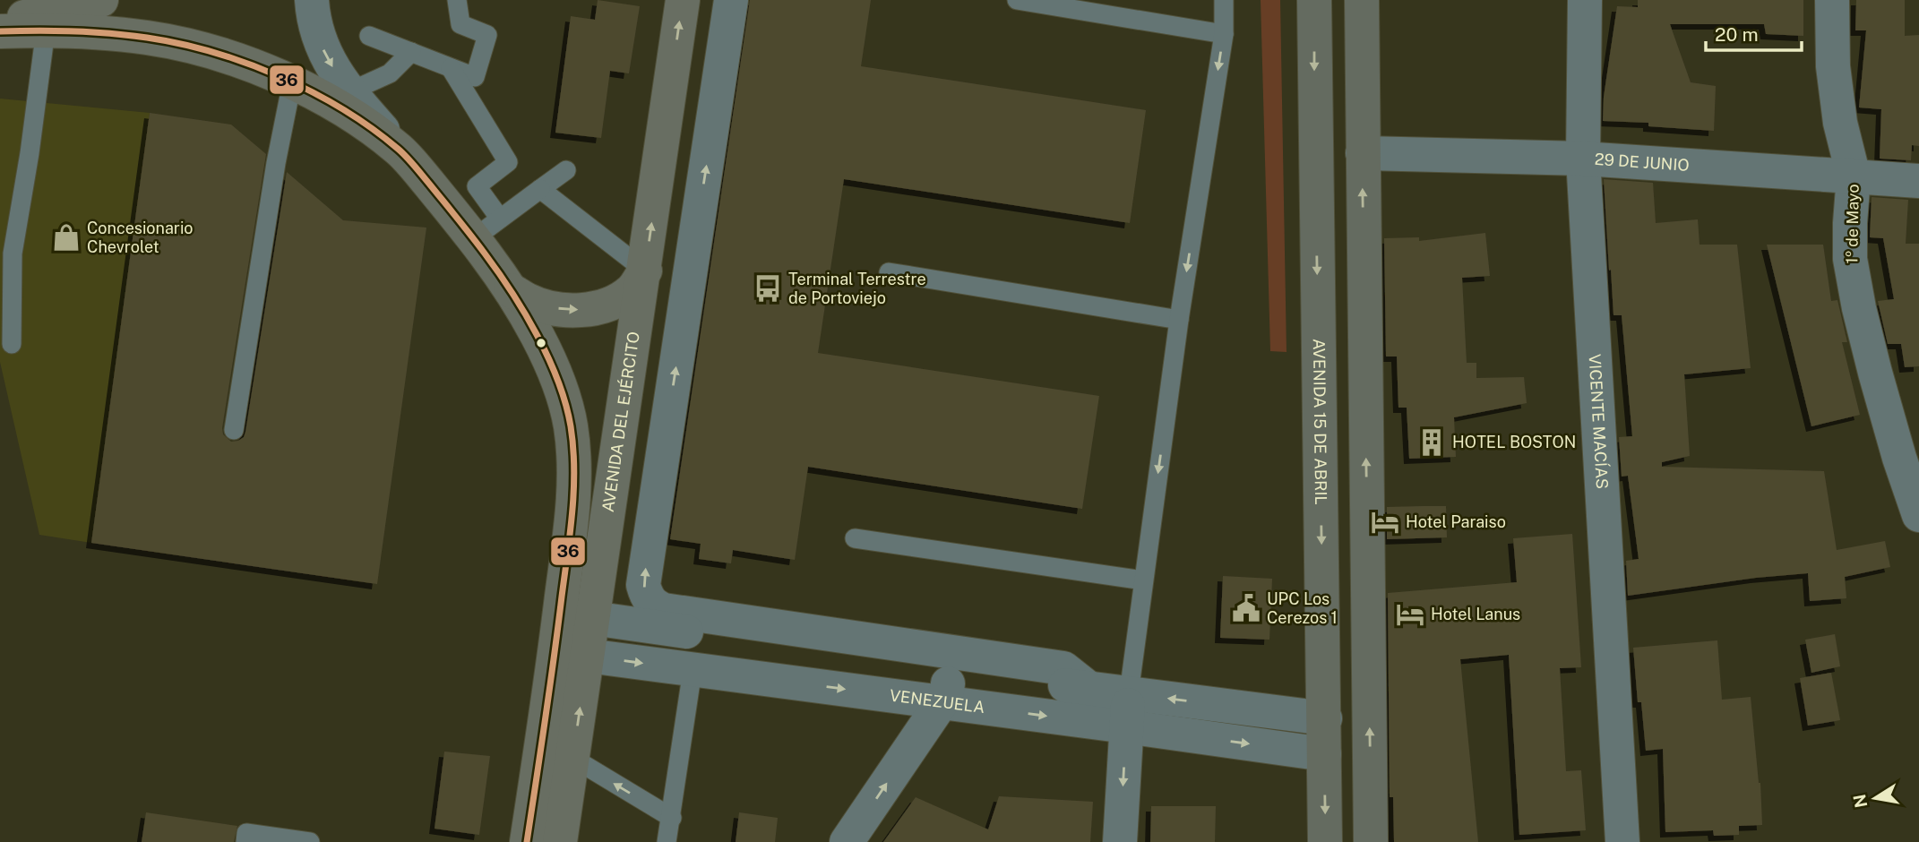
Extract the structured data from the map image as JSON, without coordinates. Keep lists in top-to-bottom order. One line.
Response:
{"streets":{"highway":["AVENIDA DEL EJÉRCITO"],"main road":["AVENIDA 15 DE ABRIL"],"street":["29 DE JUNIO","1º de Mayo","VICENTE MACÍAS","VENEZUELA"]},"crossings":[["29 DE JUNIO","1º de Mayo"],["29 DE JUNIO","VICENTE MACÍAS"],["AVENIDA DEL EJÉRCITO","VENEZUELA"],["AVENIDA 15 DE ABRIL","VENEZUELA"]],"one_way":["AVENIDA DEL EJÉRCITO"],"places":{"shop":["Concesionario Chevrolet"],"bus stop":["Terminal Terrestre de Portoviejo"],"building":["HOTEL BOSTON"],"hotel":["Hotel Paraiso","Hotel Lanus"],"public building":["UPC Los Cerezos 1"]},"lines":["transit line 36"],"scale_bar":"20 m","north":"left"}
